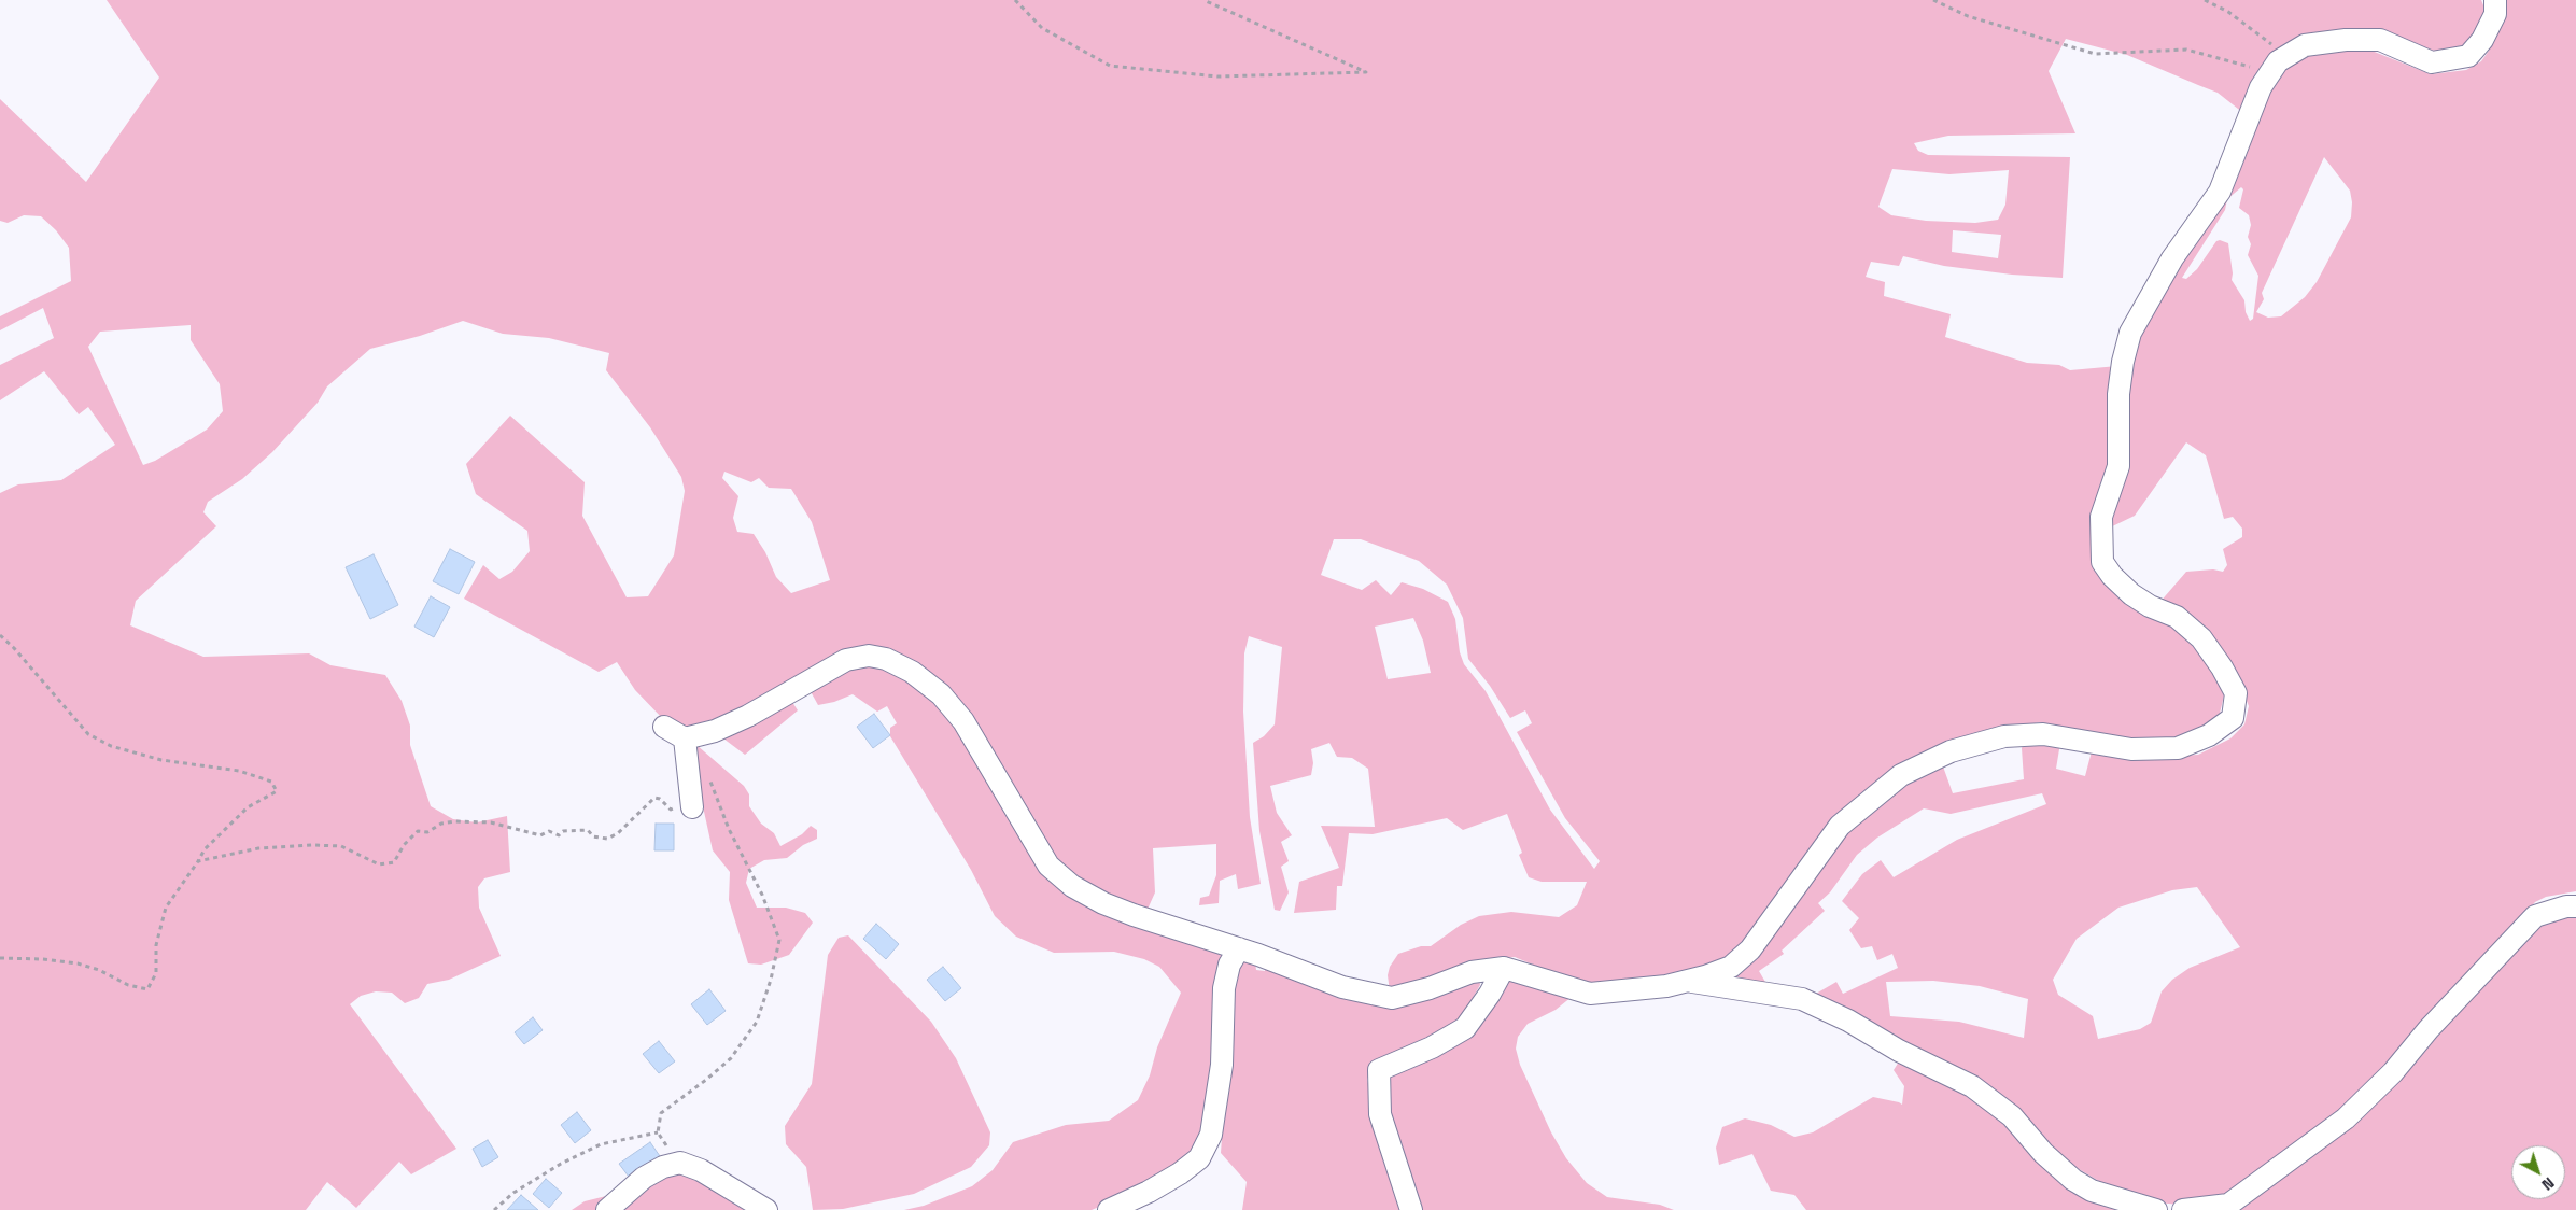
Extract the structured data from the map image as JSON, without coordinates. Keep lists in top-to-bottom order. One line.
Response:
{"north":"bottom right"}
